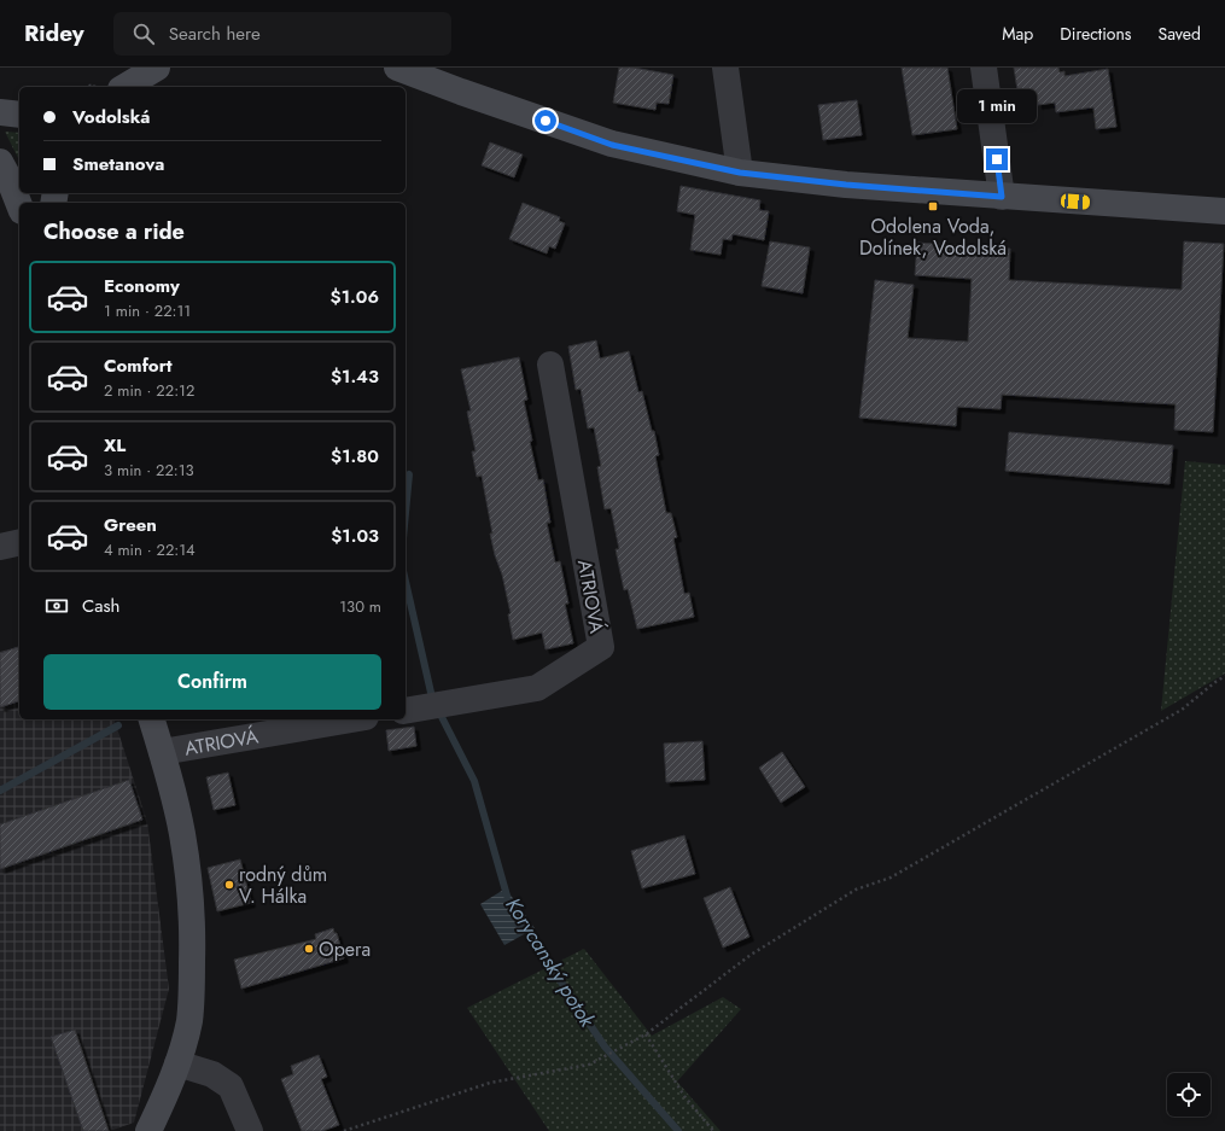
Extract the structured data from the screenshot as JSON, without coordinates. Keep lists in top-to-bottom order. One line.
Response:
{"streets":{"street":["ATRIOVÁ"]},"water":["Korycanský potok"],"places":{"transit":["Odolena Voda, Dolínek, Vodolská"],"other":["rodný dům V. Hálka","Opera"]},"page":{"header":"Ridey","search":"Search here","nav":["Map","Directions","Saved"],"banner":["Vodolská","Smetanova"],"bubble":"1 min","heading":"Choose a ride","list":[{"name":"Economy","note":"1 min · 22:11","value":"$1.06"},{"name":"Comfort","note":"2 min · 22:12","value":"$1.43"},{"name":"XL","note":"3 min · 22:13","value":"$1.80"},{"name":"Green","note":"4 min · 22:14","value":"$1.03"}],"pay":["Cash","130 m"],"buttons":"Confirm"}}
